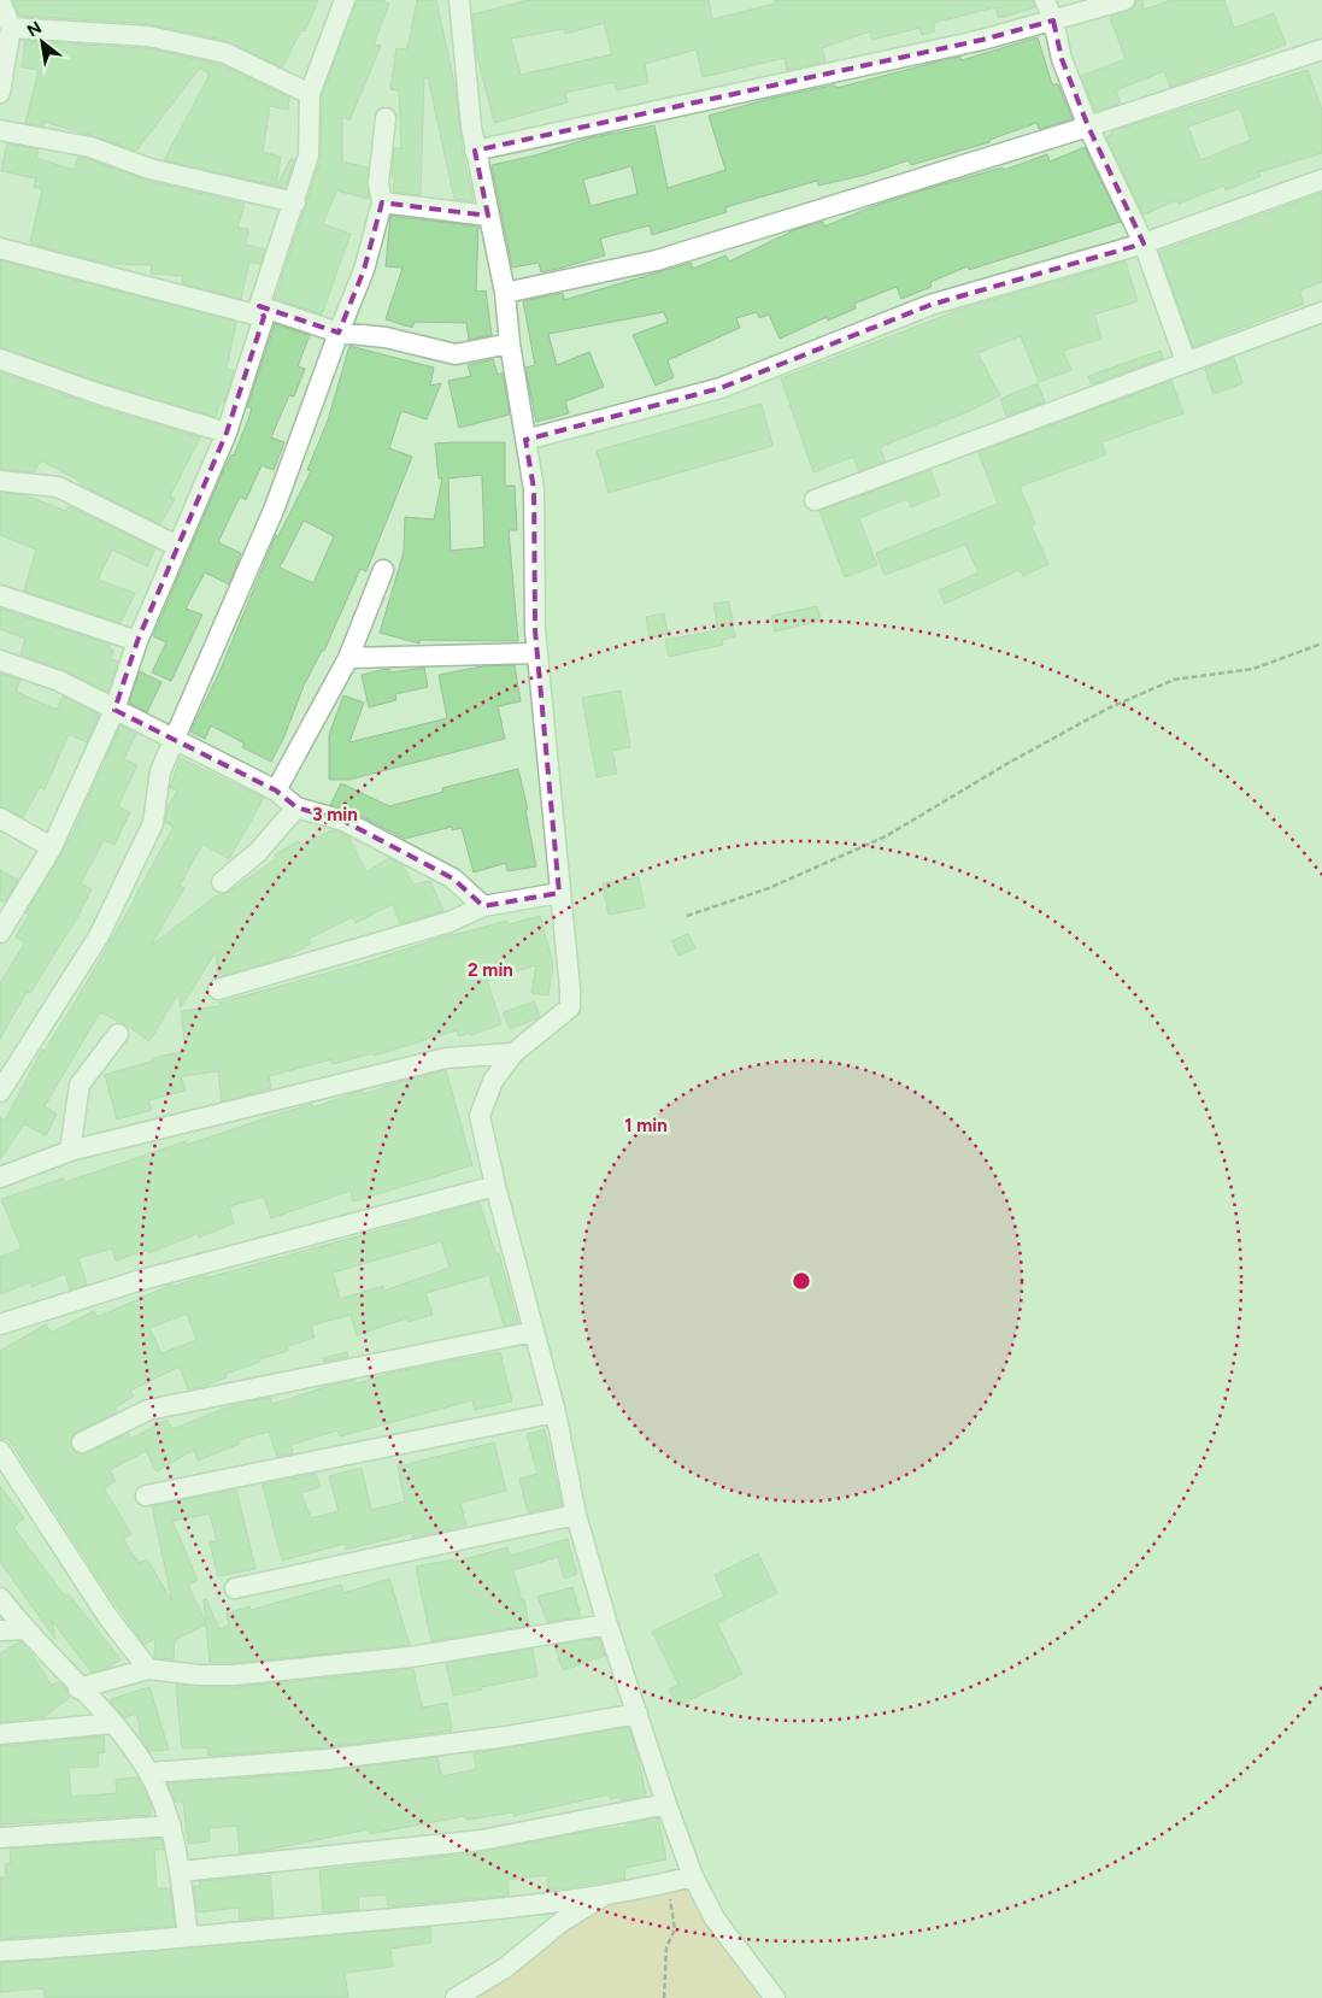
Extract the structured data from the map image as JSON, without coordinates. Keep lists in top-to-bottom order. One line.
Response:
{"north":"top left","rings":["3 min","2 min","1 min"]}
